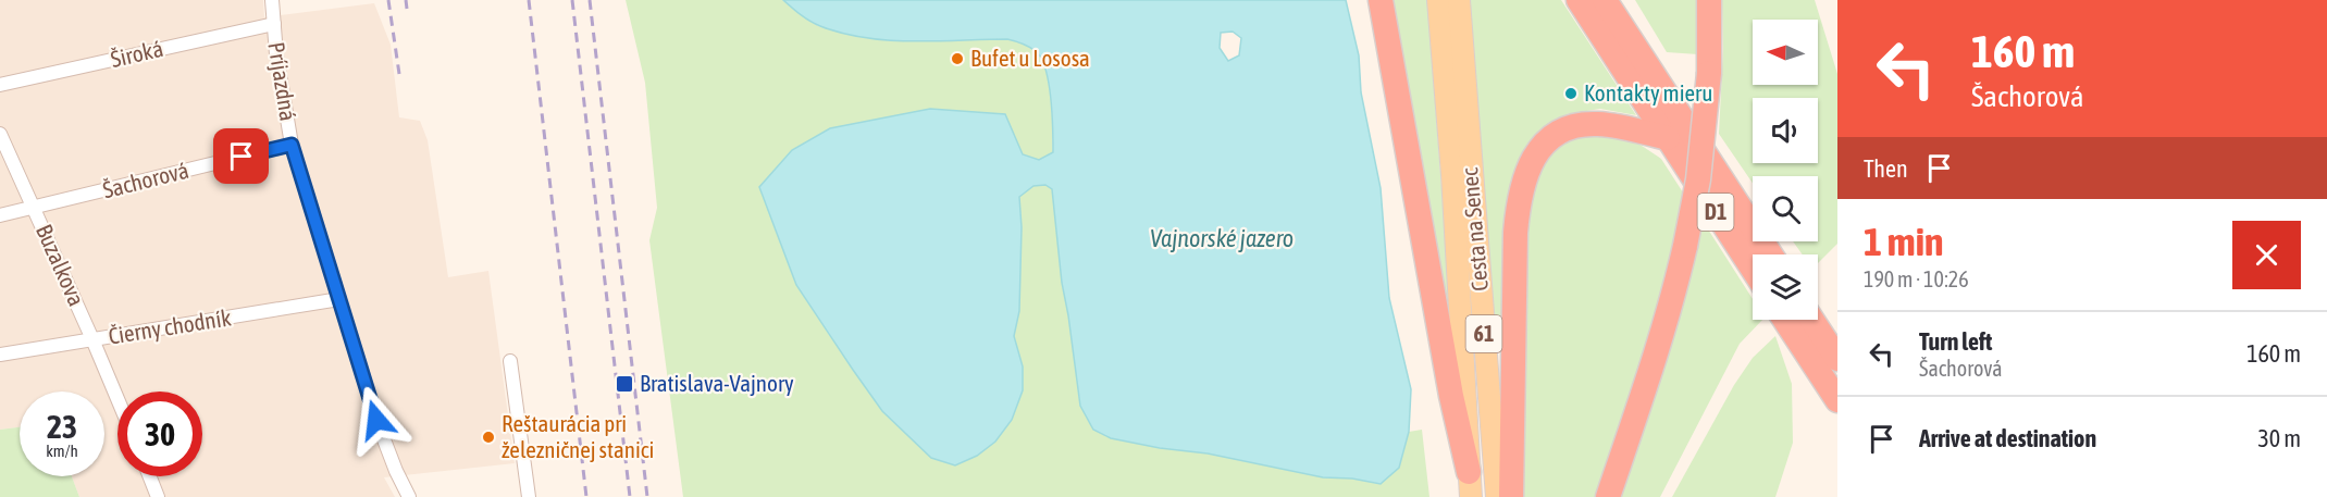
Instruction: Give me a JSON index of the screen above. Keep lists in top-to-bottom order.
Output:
{
  "streets": {
    "highway": ["D1"],
    "main road": ["Cesta na Senec", "61"],
    "street": [
      "Široká",
      "Príjazdná",
      "Šachorová",
      "Buzalkova",
      "Čierny chodník"
    ]
  },
  "crossings": [
    ["Široká", "Príjazdná"],
    ["Príjazdná", "Šachorová"],
    ["Príjazdná", "Čierny chodník"],
    ["Šachorová", "Buzalkova"],
    ["Buzalkova", "Čierny chodník"]
  ],
  "water": ["Vajnorské jazero"],
  "places": {
    "other": ["Bufet u Lososa", "Kontakty mieru", "Reštaurácia pri železničnej stanici"],
    "transit": ["Bratislava-Vajnory"]
  },
  "north": "left",
  "page": {
    "turn": ["160 m", "Šachorová"],
    "then": "Then",
    "heading": ["1 min", "190 m · 10:26"],
    "list": [
      {
        "name": "Turn left",
        "note": "Šachorová",
        "value": "160 m"
      },
      {
        "name": "Arrive at destination",
        "value": "30 m"
      }
    ],
    "speed": "23 km/h",
    "limit": "30"
  }
}
